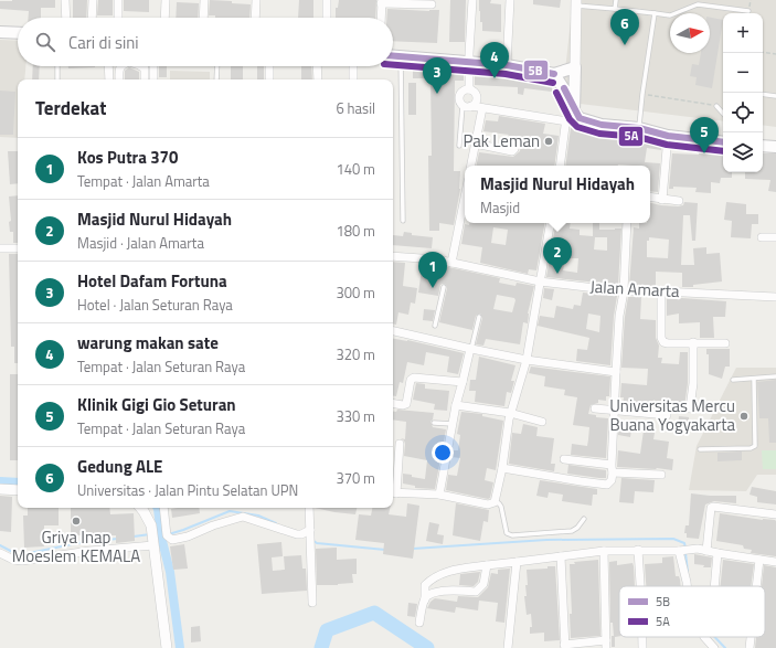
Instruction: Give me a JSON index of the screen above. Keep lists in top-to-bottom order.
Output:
{
  "streets": {
    "street": ["Jalan Amarta"]
  },
  "places": ["Pak Leman", "Universitas Mercu Buana Yogyakarta", "Griya Inap Moeslem KEMALA"],
  "lines": ["transit line 5B", "transit line 5A"],
  "legend": ["5B", "5A"],
  "north": "right",
  "page": {
    "pins": [
      "6",
      "4",
      "3",
      "5",
      "2",
      "1"
    ],
    "map_buttons": ["+", "−"],
    "search": "Cari di sini",
    "heading": ["Terdekat", "6 hasil"],
    "list": [
      {
        "mark": "1",
        "name": "Kos Putra 370",
        "note": "Tempat · Jalan Amarta",
        "value": "140 m"
      },
      {
        "mark": "2",
        "name": "Masjid Nurul Hidayah",
        "note": "Masjid · Jalan Amarta",
        "value": "180 m"
      },
      {
        "mark": "3",
        "name": "Hotel Dafam Fortuna",
        "note": "Hotel · Jalan Seturan Raya",
        "value": "300 m"
      },
      {
        "mark": "4",
        "name": "warung makan sate",
        "note": "Tempat · Jalan Seturan Raya",
        "value": "320 m"
      },
      {
        "mark": "5",
        "name": "Klinik Gigi Gio Seturan",
        "note": "Tempat · Jalan Seturan Raya",
        "value": "330 m"
      },
      {
        "mark": "6",
        "name": "Gedung ALE",
        "note": "Universitas · Jalan Pintu Selatan UPN",
        "value": "370 m"
      }
    ],
    "popup": ["Masjid Nurul Hidayah", "Masjid"]
  }
}
